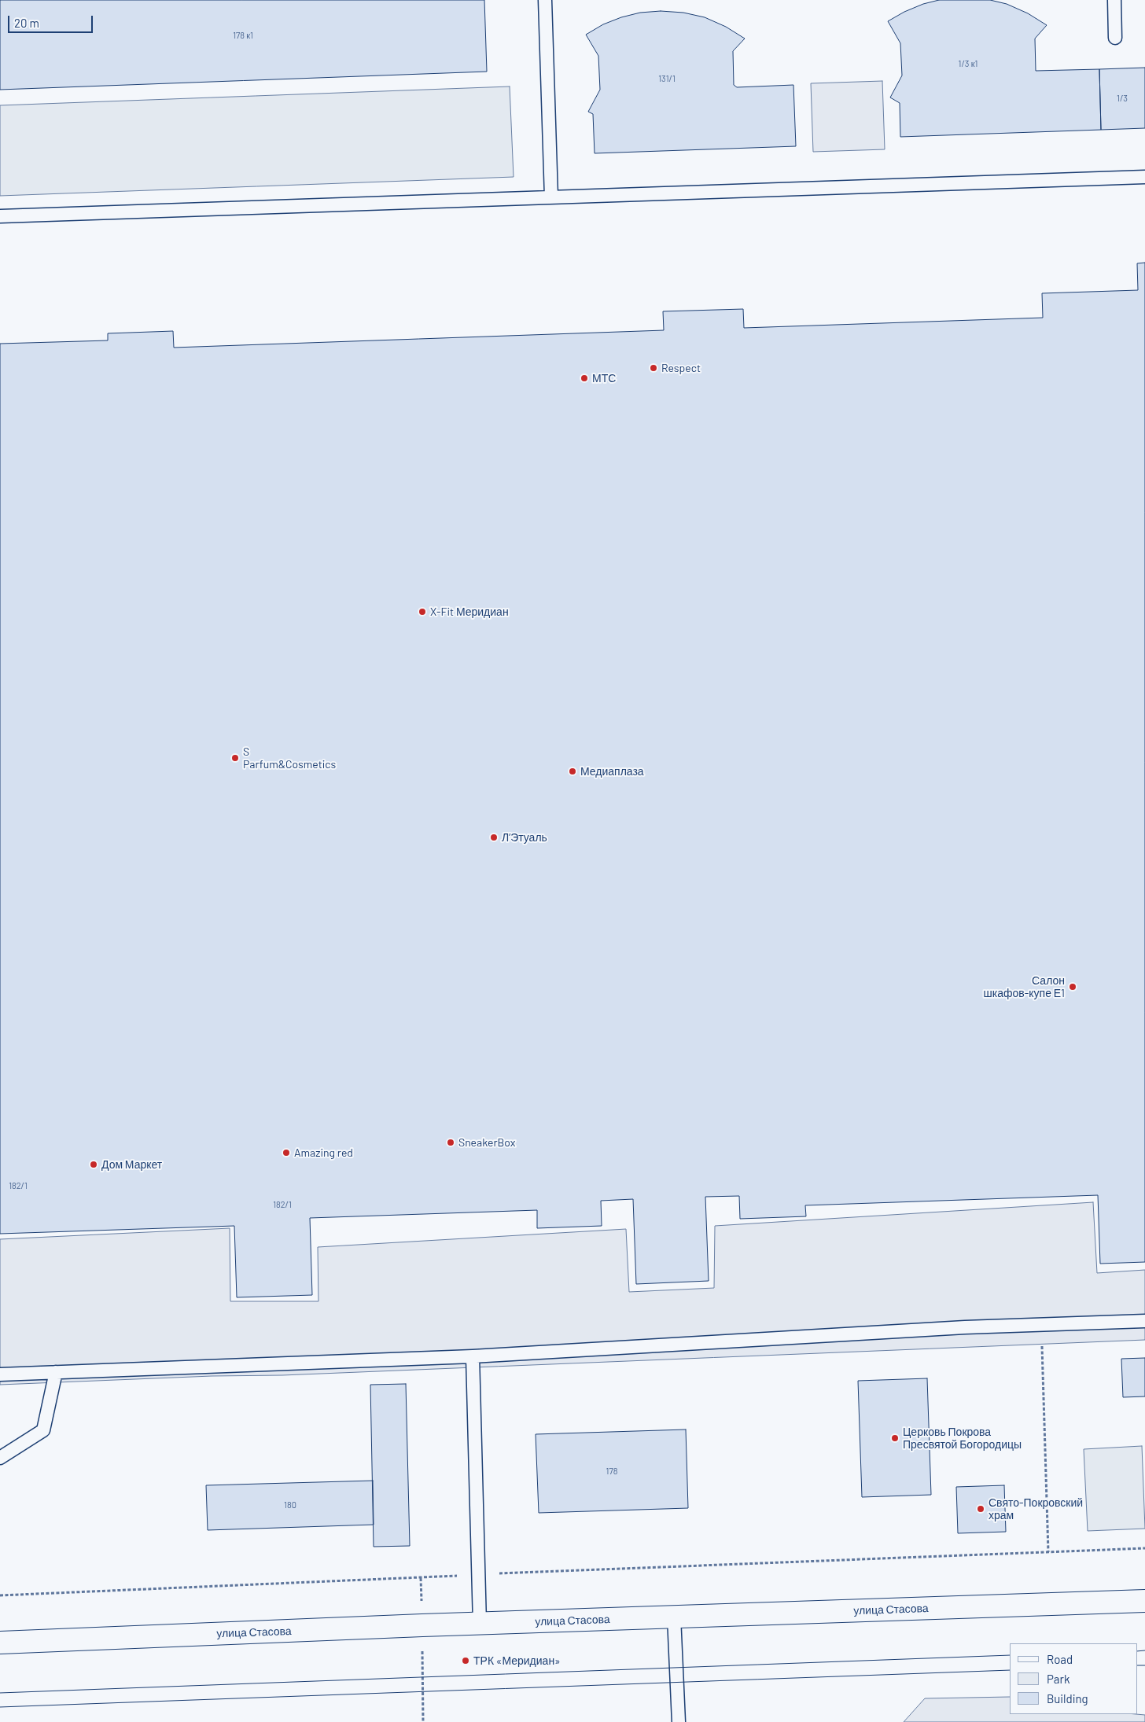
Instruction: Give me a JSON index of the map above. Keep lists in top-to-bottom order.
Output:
{
  "streets": {
    "street": ["улица Стасова"]
  },
  "places": [
    "Respect",
    "МТС",
    "X-Fit Меридиан",
    "S Parfum&Cosmetics",
    "Медиаплаза",
    "Л’Этуаль",
    "Салон шкафов-купе Е1",
    "SneakerBox",
    "Amazing red",
    "Дом Маркет",
    "Церковь Покрова Пресвятой Богородицы",
    "Свято-Покровский храм",
    "ТРК «Меридиан»"
  ],
  "house_numbers": [
    "178 к1",
    "1/3 к1",
    "131/1",
    "1/3",
    "182/1",
    "182/1",
    "178",
    "180"
  ],
  "legend": ["Road", "Park", "Building"],
  "scale_bar": "20 m"
}
